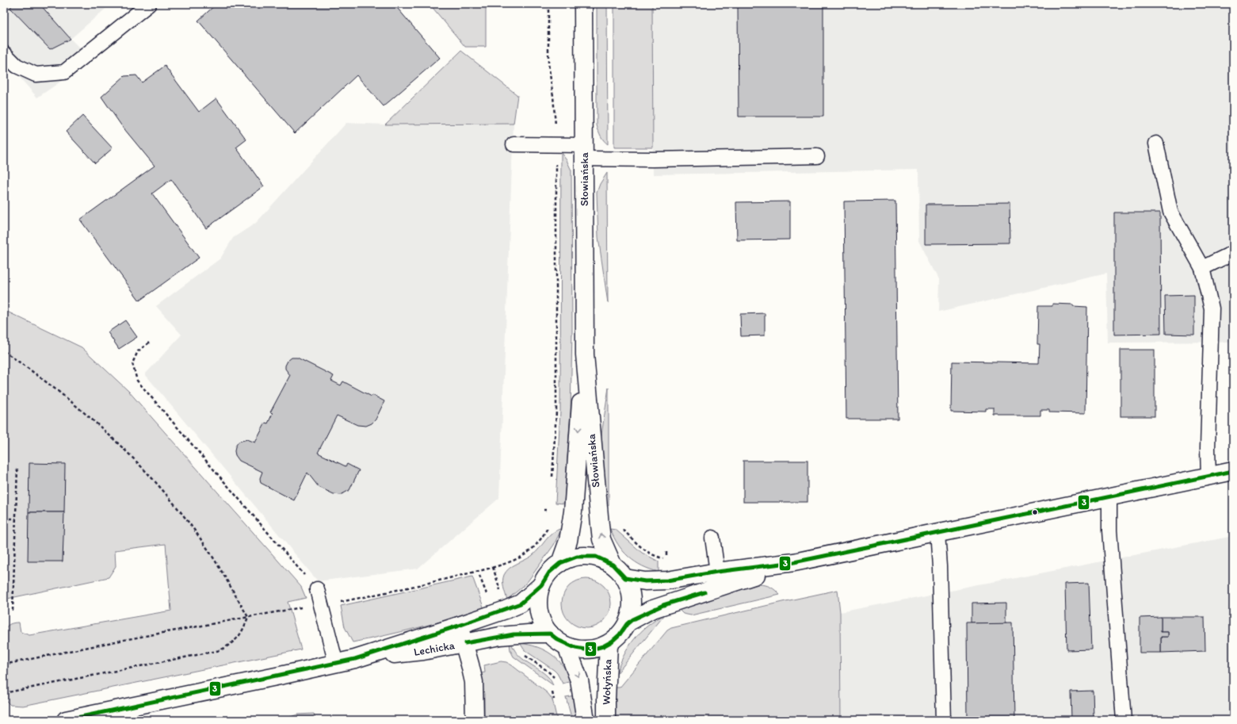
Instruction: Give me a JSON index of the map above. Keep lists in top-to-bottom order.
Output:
{
  "streets": {
    "street": ["Słowiańska", "Lechicka", "Wołyńska"]
  },
  "crossings": [
    ["Słowiańska", "Lechicka"],
    ["Słowiańska", "Wołyńska"],
    ["Lechicka", "Wołyńska"]
  ],
  "lines": ["transit line 3"]
}
